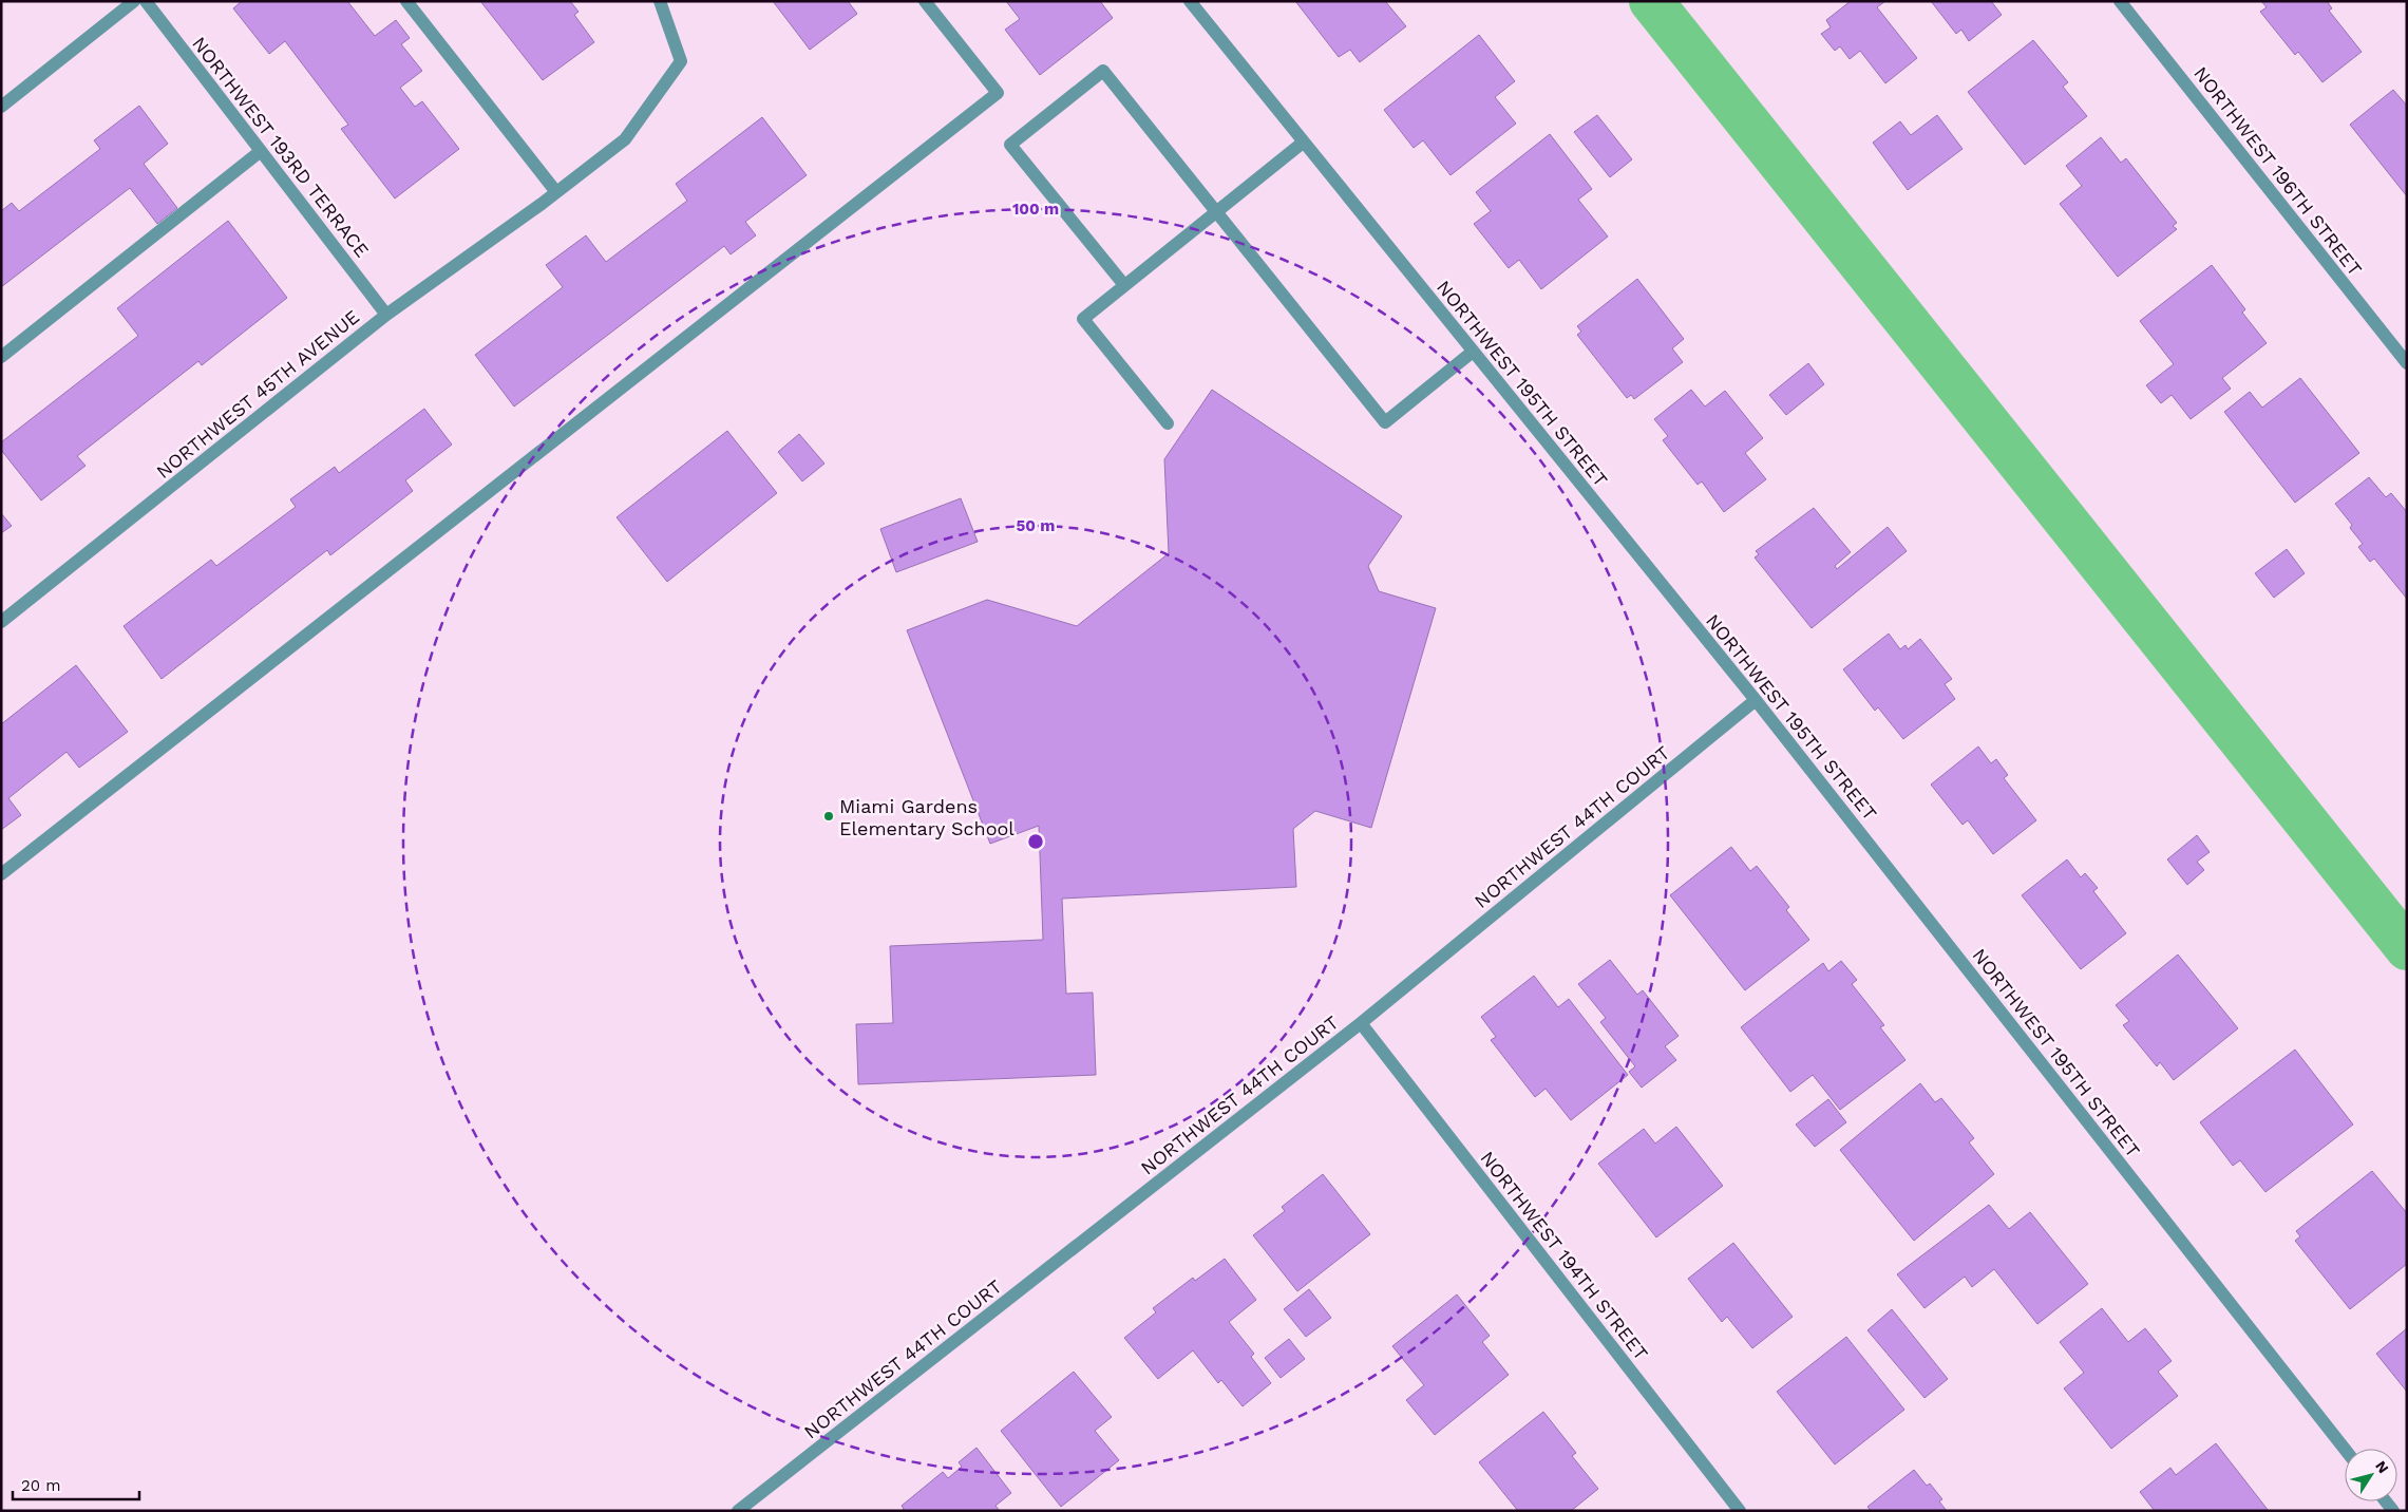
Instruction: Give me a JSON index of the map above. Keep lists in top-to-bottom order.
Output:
{
  "streets": {
    "street": [
      "NORTHWEST 193RD TERRACE",
      "NORTHWEST 196TH STREET",
      "NORTHWEST 195TH STREET",
      "NORTHWEST 45TH AVENUE",
      "NORTHWEST 44TH COURT",
      "NORTHWEST 194TH STREET"
    ]
  },
  "crossings": [
    ["NORTHWEST 193RD TERRACE", "NORTHWEST 45TH AVENUE"],
    ["NORTHWEST 195TH STREET", "NORTHWEST 44TH COURT"],
    ["NORTHWEST 44TH COURT", "NORTHWEST 194TH STREET"]
  ],
  "places": ["Miami Gardens Elementary School"],
  "scale_bar": "20 m",
  "north": "top right",
  "rings": ["100 m", "50 m"]
}
